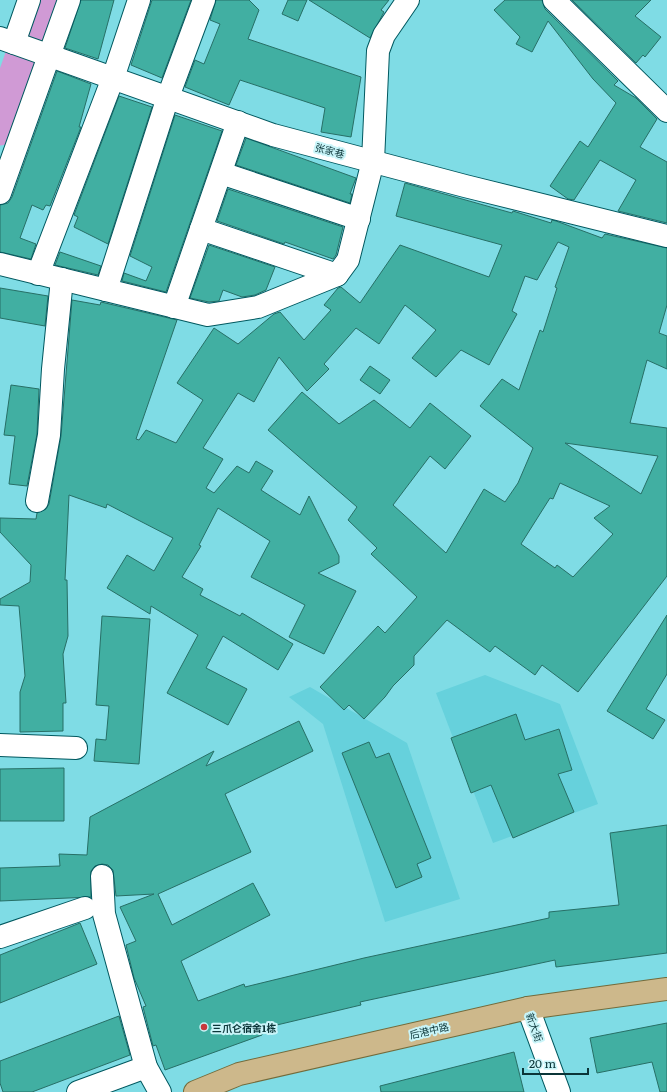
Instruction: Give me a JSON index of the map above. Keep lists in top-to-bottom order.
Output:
{
  "streets": {
    "main road": ["后港中路"],
    "street": ["张家巷", "新大街"]
  },
  "crossings": [
    ["新大街", "后港中路"]
  ],
  "places": ["三爪仑宿舍1栋"],
  "scale_bar": "20 m"
}
